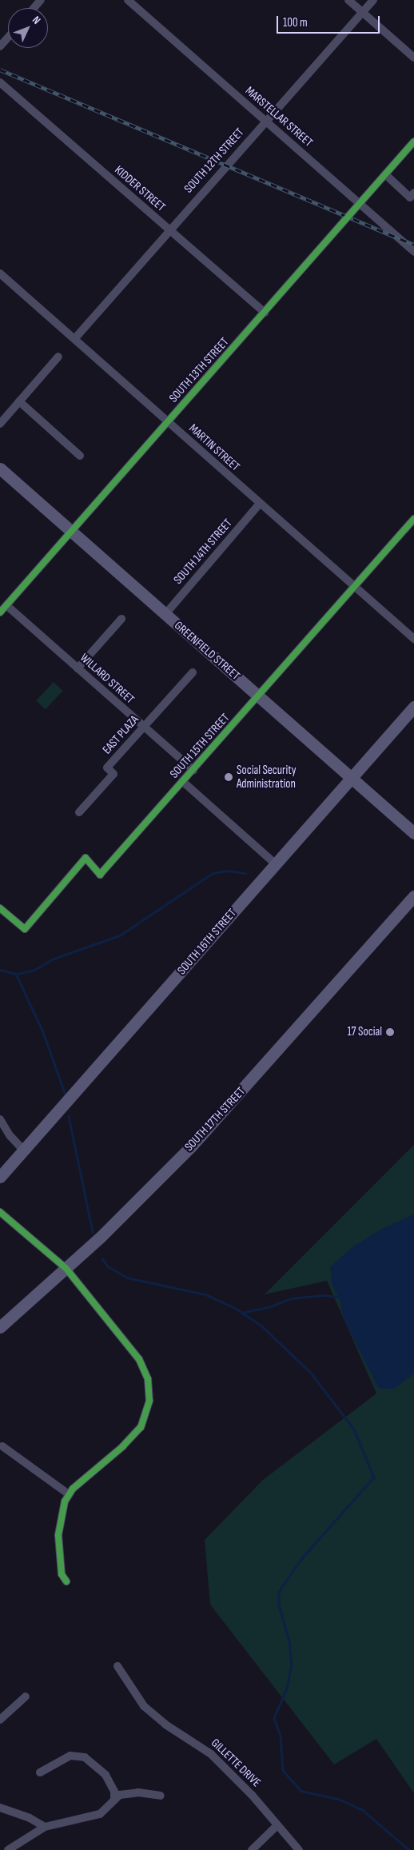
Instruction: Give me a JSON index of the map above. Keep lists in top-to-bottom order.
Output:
{
  "streets": {
    "main road": ["GREENFIELD STREET", "SOUTH 16TH STREET", "SOUTH 17TH STREET"],
    "street": [
      "MARSTELLAR STREET",
      "SOUTH 12TH STREET",
      "KIDDER STREET",
      "SOUTH 13TH STREET",
      "MARTIN STREET",
      "SOUTH 14TH STREET",
      "WILLARD STREET",
      "EAST PLAZA",
      "SOUTH 15TH STREET",
      "GILLETTE DRIVE"
    ]
  },
  "crossings": [
    ["MARSTELLAR STREET", "SOUTH 12TH STREET"],
    ["MARSTELLAR STREET", "SOUTH 13TH STREET"],
    ["SOUTH 12TH STREET", "KIDDER STREET"],
    ["SOUTH 12TH STREET", "MARTIN STREET"],
    ["KIDDER STREET", "SOUTH 13TH STREET"],
    ["SOUTH 13TH STREET", "MARTIN STREET"],
    ["SOUTH 13TH STREET", "GREENFIELD STREET"],
    ["SOUTH 13TH STREET", "WILLARD STREET"],
    ["MARTIN STREET", "SOUTH 14TH STREET"],
    ["MARTIN STREET", "SOUTH 15TH STREET"],
    ["SOUTH 14TH STREET", "GREENFIELD STREET"],
    ["GREENFIELD STREET", "SOUTH 15TH STREET"],
    ["GREENFIELD STREET", "SOUTH 16TH STREET"],
    ["WILLARD STREET", "EAST PLAZA"],
    ["WILLARD STREET", "SOUTH 15TH STREET"]
  ],
  "places": ["Social Security Administration", "17 Social"],
  "scale_bar": "100 m",
  "north": "top right"
}
